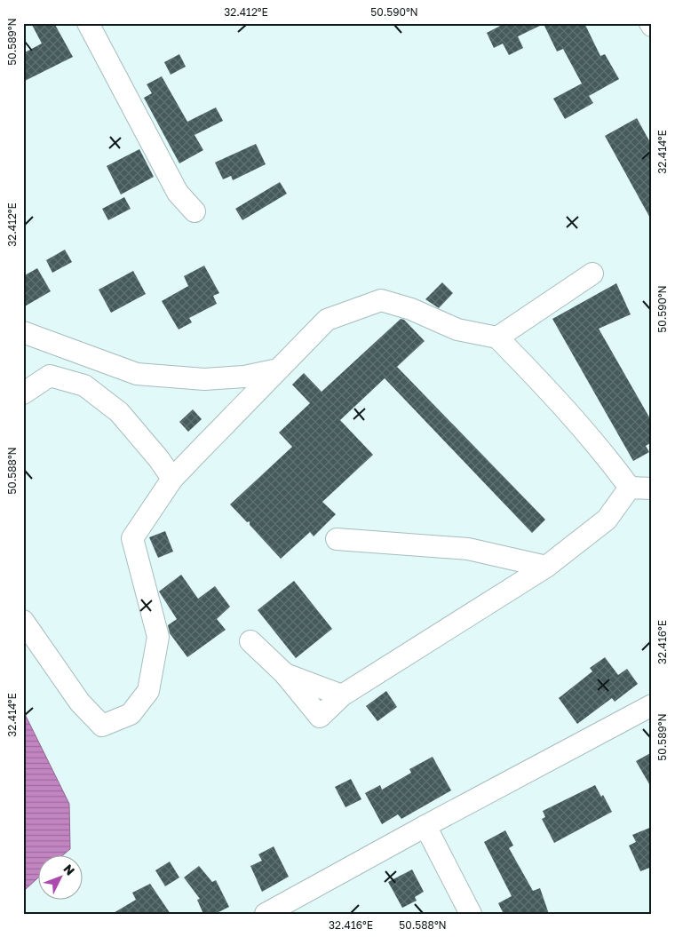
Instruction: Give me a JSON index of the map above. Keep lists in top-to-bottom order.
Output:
{
  "north": "top right",
  "coordinates": [
    "32.412°E",
    "50.590°N",
    "50.589°N",
    "32.414°E",
    "50.588°N",
    "32.416°E"
  ]
}
